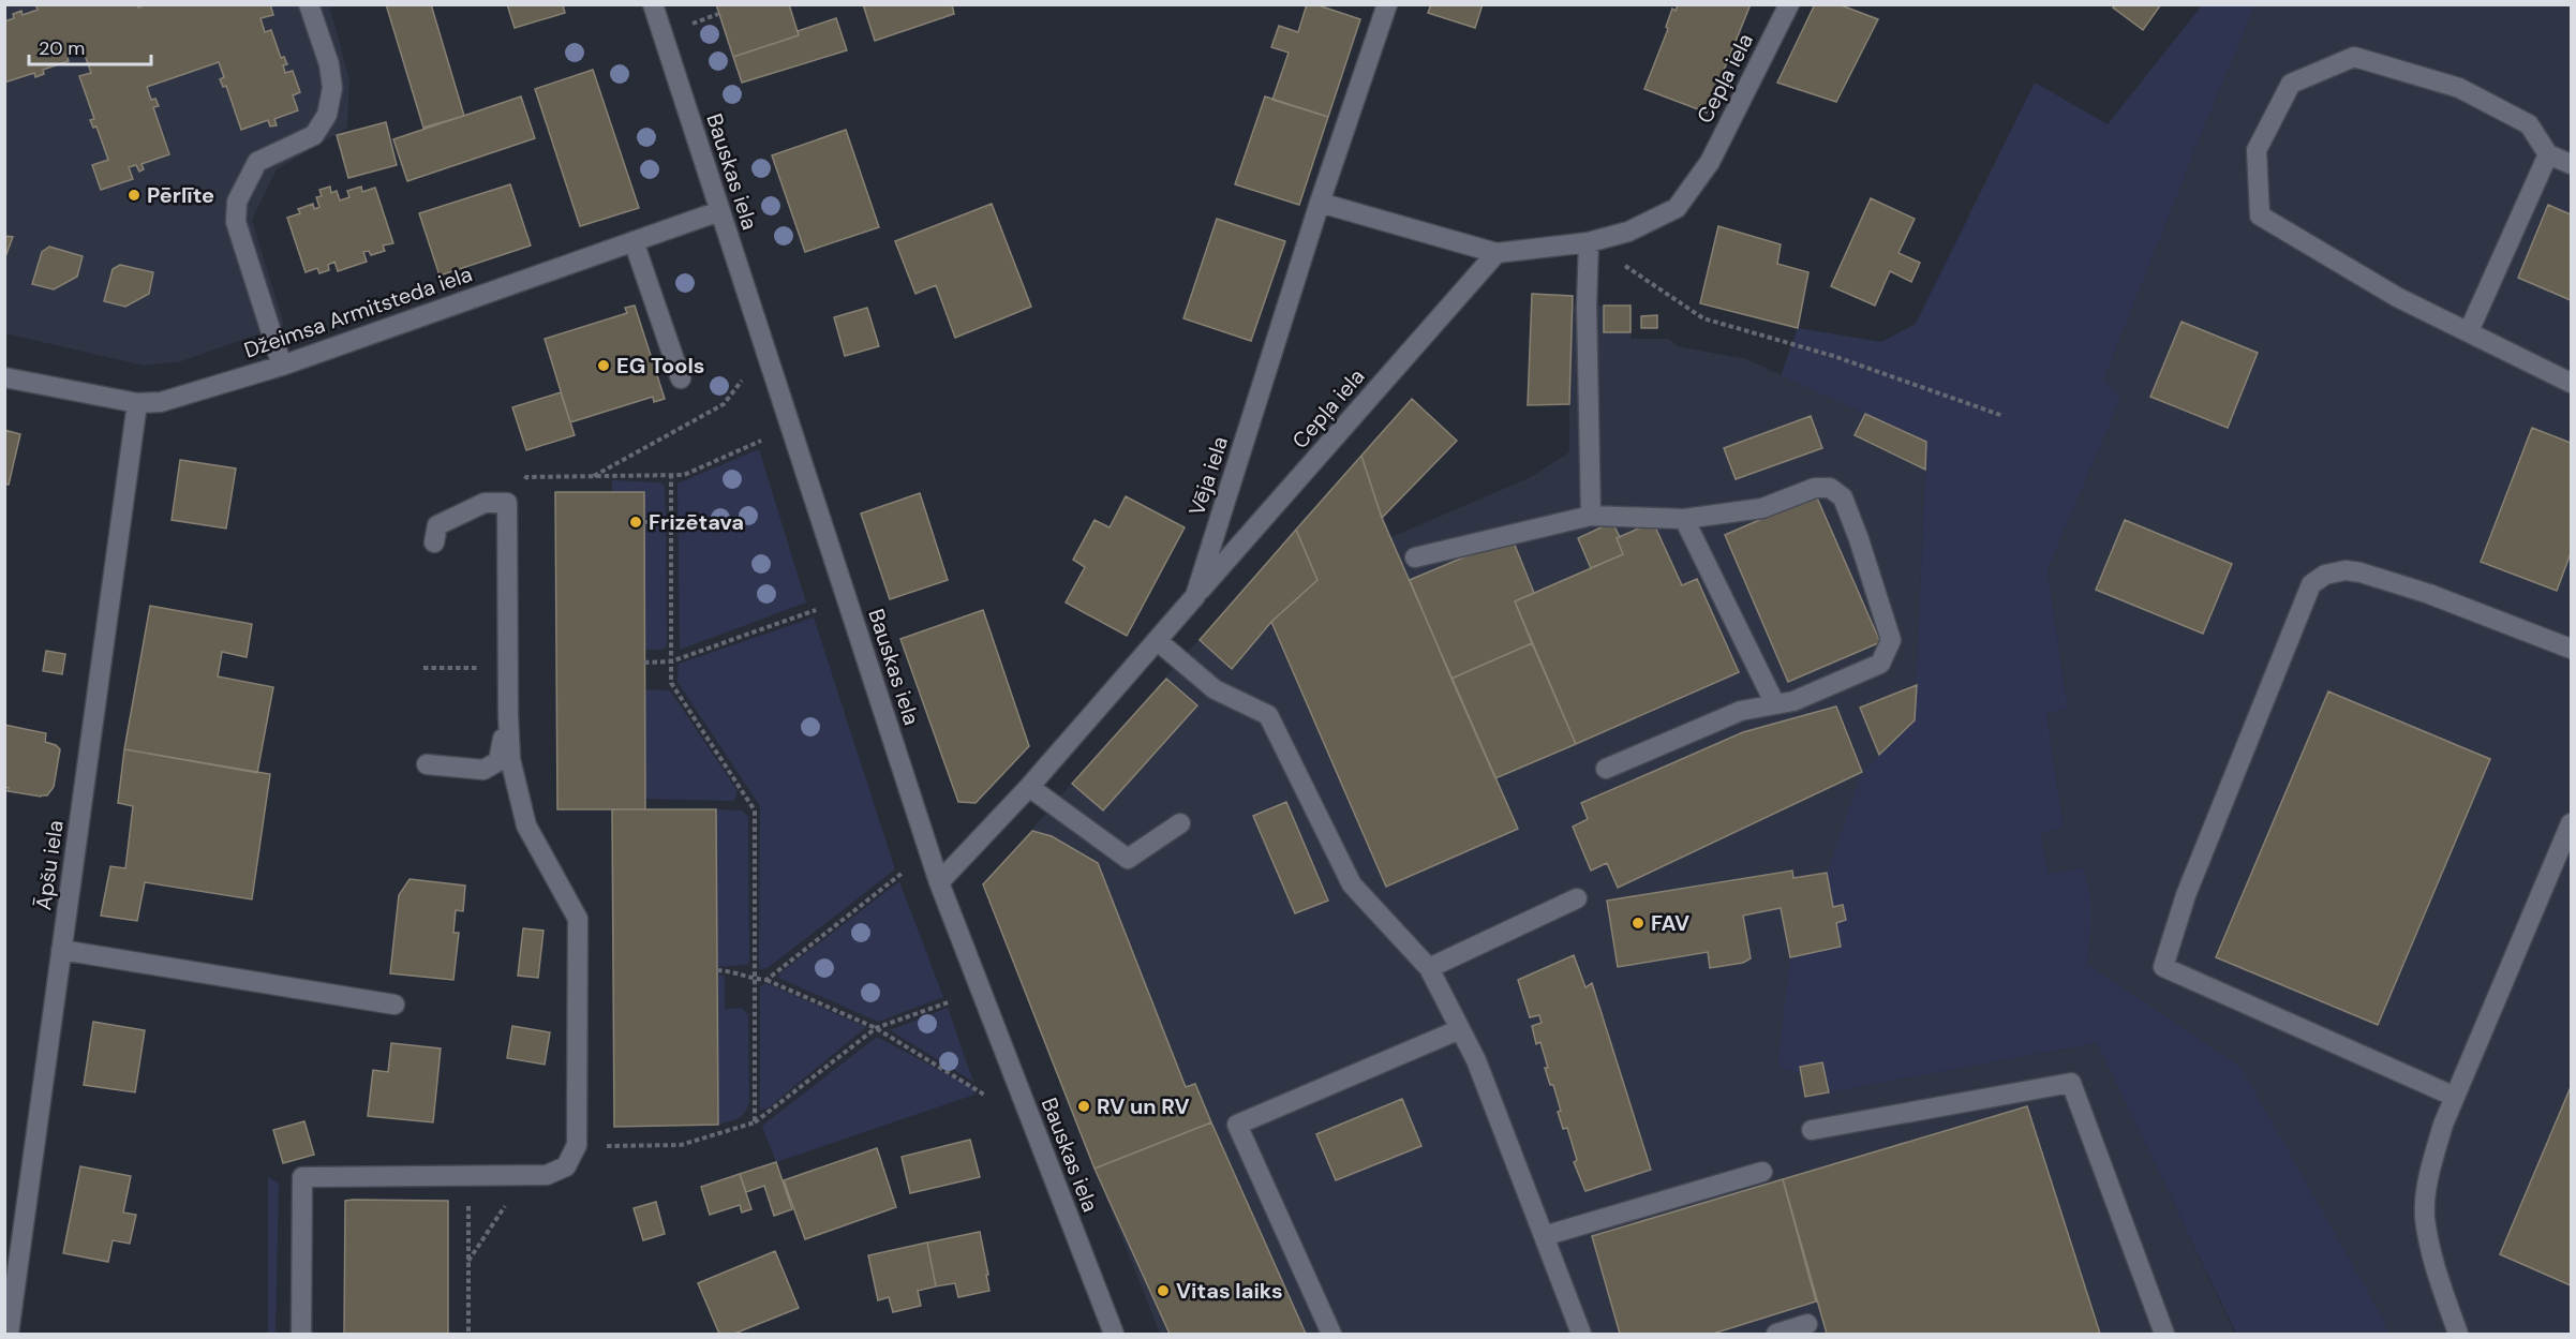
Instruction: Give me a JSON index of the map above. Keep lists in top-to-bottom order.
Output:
{
  "streets": {
    "street": [
      "Cepļa iela",
      "Bauskas iela",
      "Džeimsa Armitsteda iela",
      "Vēja iela",
      "Āpšu iela"
    ]
  },
  "crossings": [
    ["Cepļa iela", "Vēja iela"],
    ["Bauskas iela", "Džeimsa Armitsteda iela"],
    ["Bauskas iela", "Vēja iela"],
    ["Džeimsa Armitsteda iela", "Āpšu iela"]
  ],
  "places": [
    "Pērlīte",
    "EG Tools",
    "Frizētava",
    "FAV",
    "RV un RV",
    "Vitas laiks"
  ],
  "scale_bar": "20 m"
}
